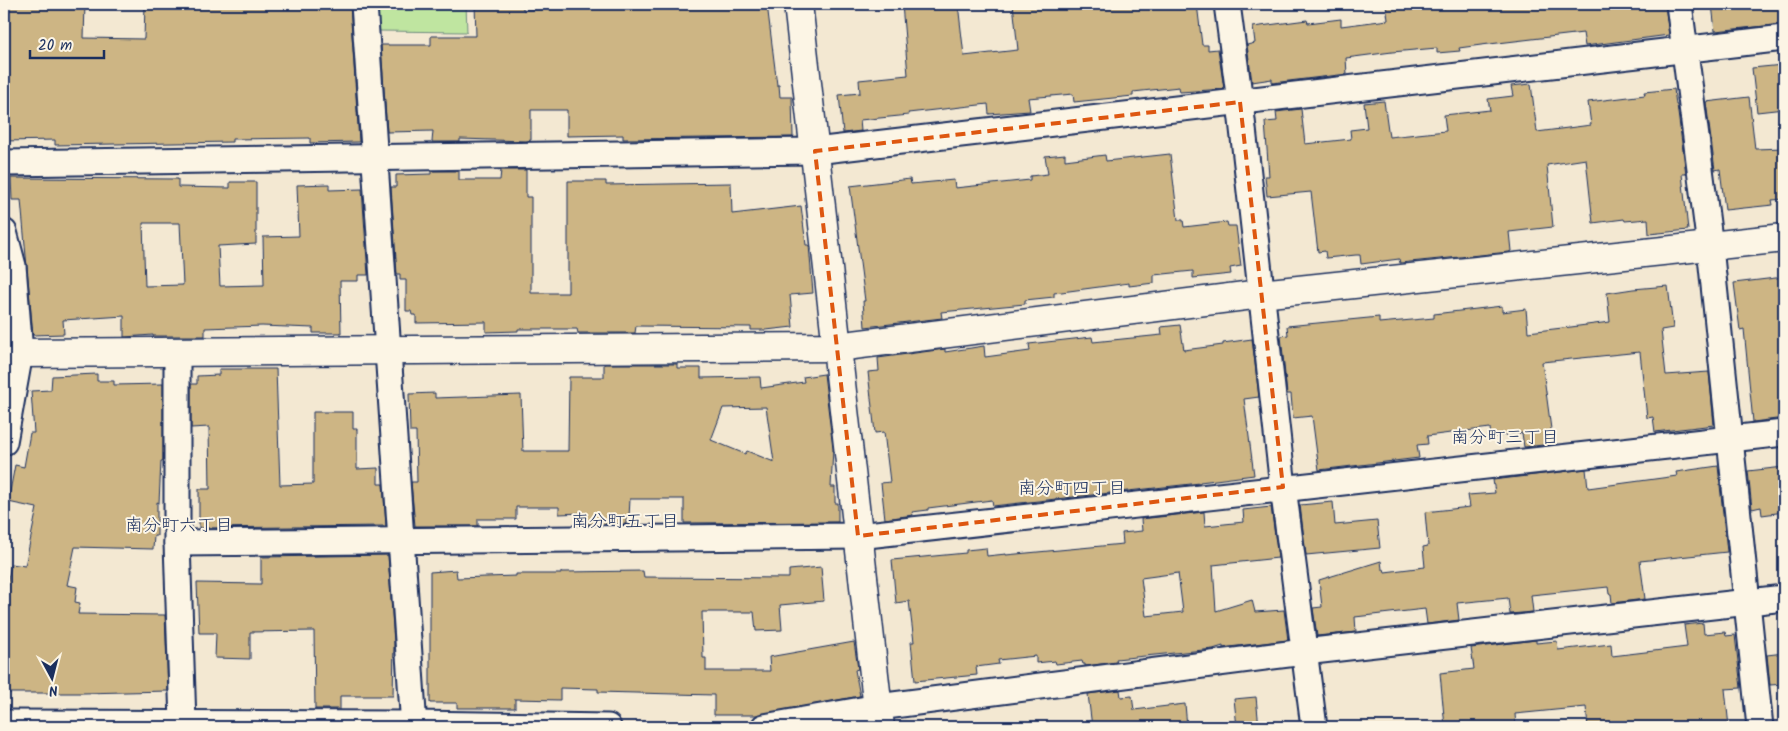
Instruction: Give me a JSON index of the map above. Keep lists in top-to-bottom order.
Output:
{
  "districts": [
    "南分町三丁目",
    "南分町四丁目",
    "南分町五丁目",
    "南分町六丁目"
  ],
  "scale_bar": "20 m",
  "north": "bottom"
}
